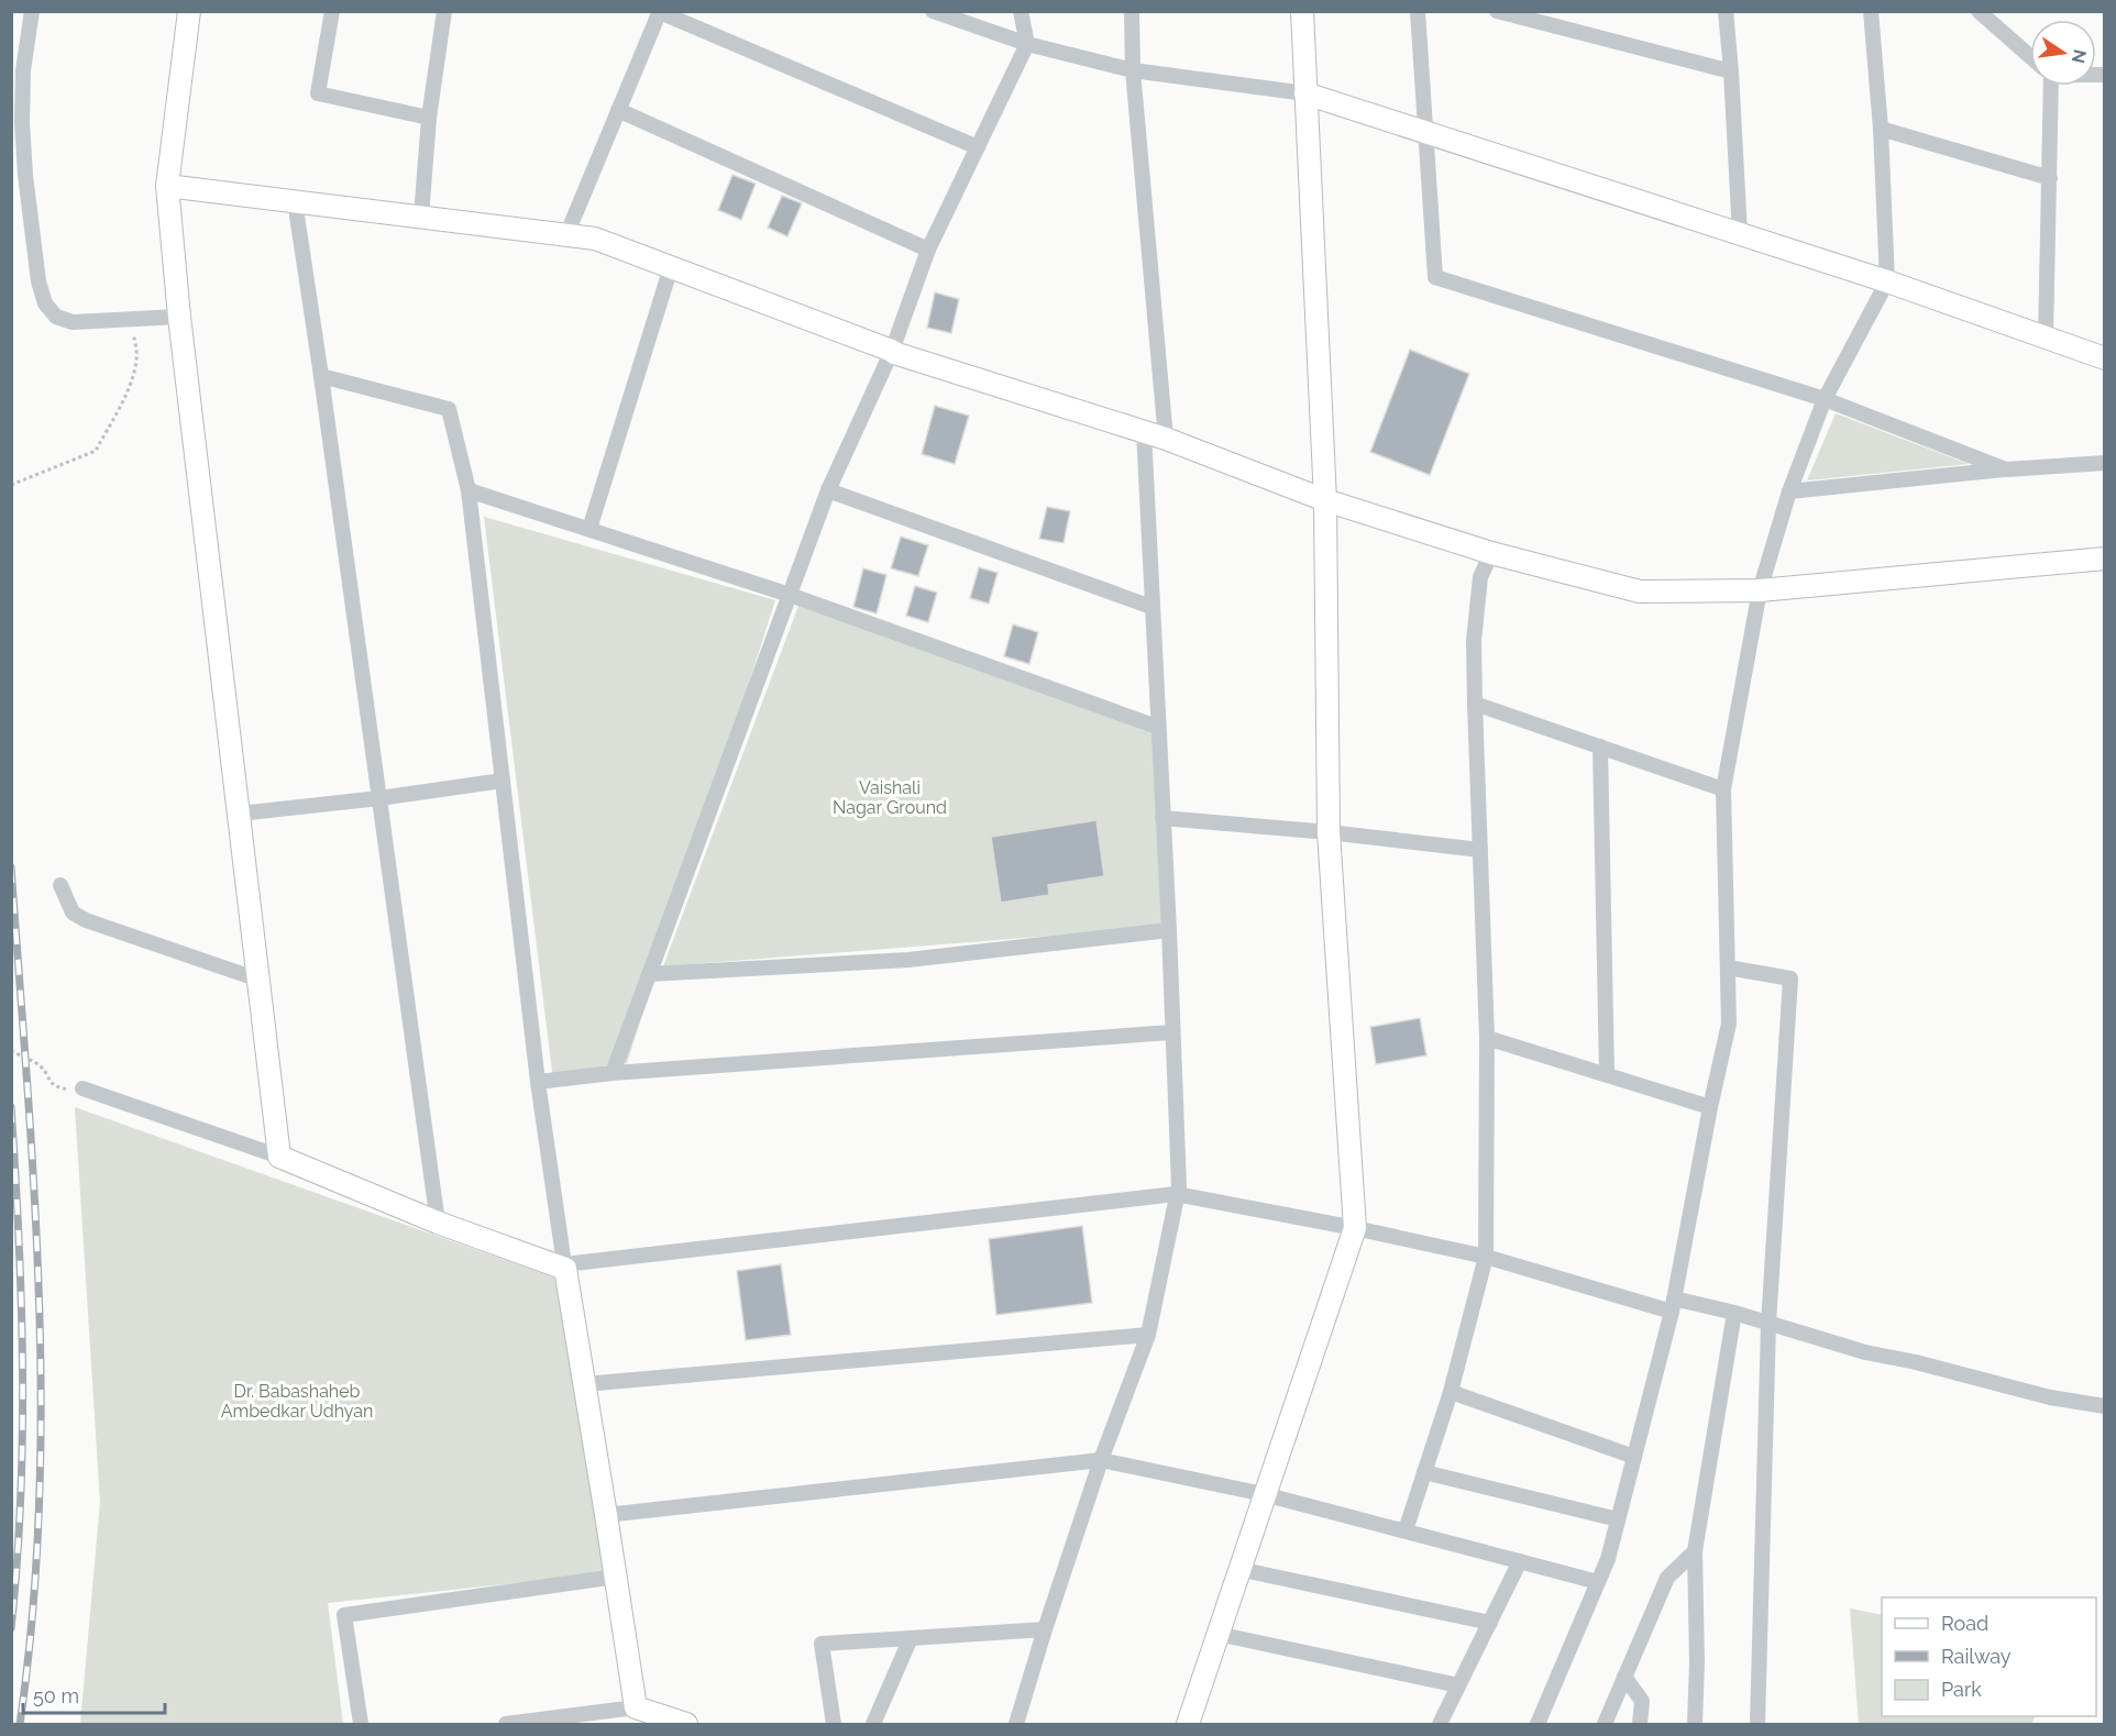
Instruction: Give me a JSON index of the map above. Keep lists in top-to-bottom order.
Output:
{
  "parks": ["Vaishali Nagar Ground", "Dr. Babashaheb Ambedkar Udhyan"],
  "legend": ["Road", "Railway", "Park"],
  "scale_bar": "50 m",
  "north": "right"
}
